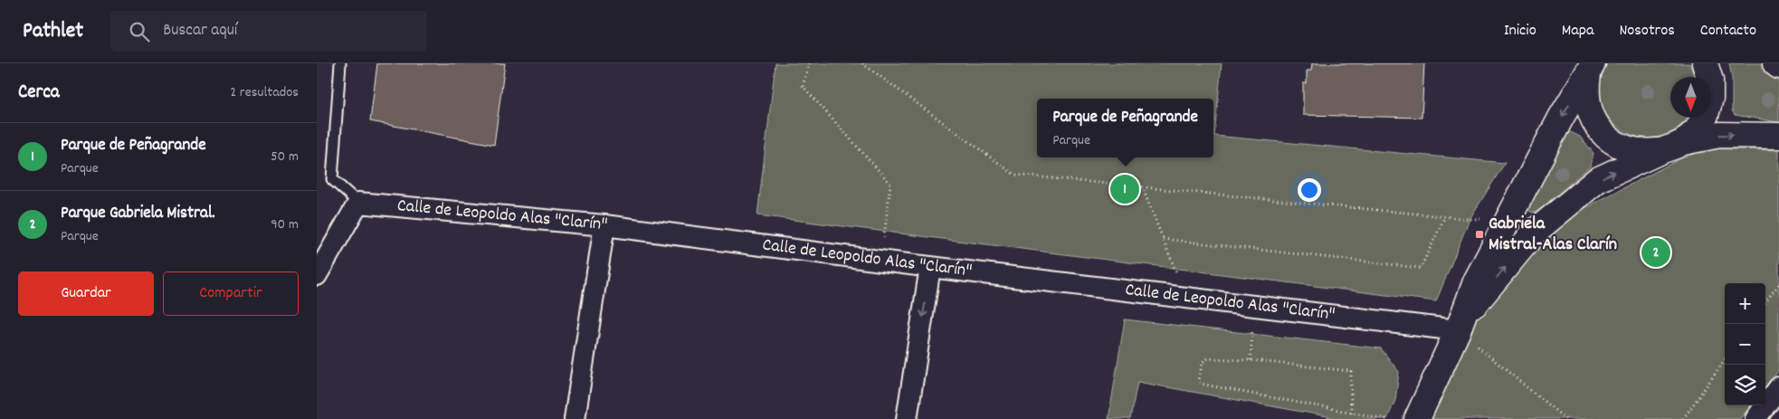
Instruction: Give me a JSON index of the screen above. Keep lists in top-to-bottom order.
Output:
{
  "streets": {
    "street": ["Calle de Leopoldo Alas \"Clarín\""]
  },
  "places": {
    "transit": ["Gabriela Mistral-Alas Clarín"]
  },
  "north": "bottom",
  "page": {
    "header": "Pathlet",
    "search": "Buscar aquí",
    "nav": [
      "Inicio",
      "Mapa",
      "Nosotros",
      "Contacto"
    ],
    "heading": ["Cerca", "2 resultados"],
    "popup": ["Parque de Peñagrande", "Parque"],
    "list": [
      {
        "mark": "1",
        "name": "Parque de Peñagrande",
        "note": "Parque",
        "value": "50 m"
      },
      {
        "mark": "2",
        "name": "Parque Gabriela Mistral.",
        "note": "Parque",
        "value": "90 m"
      }
    ],
    "pins": ["1", "2"],
    "buttons": ["Guardar", "Compartir"],
    "map_buttons": ["+", "−"]
  }
}
